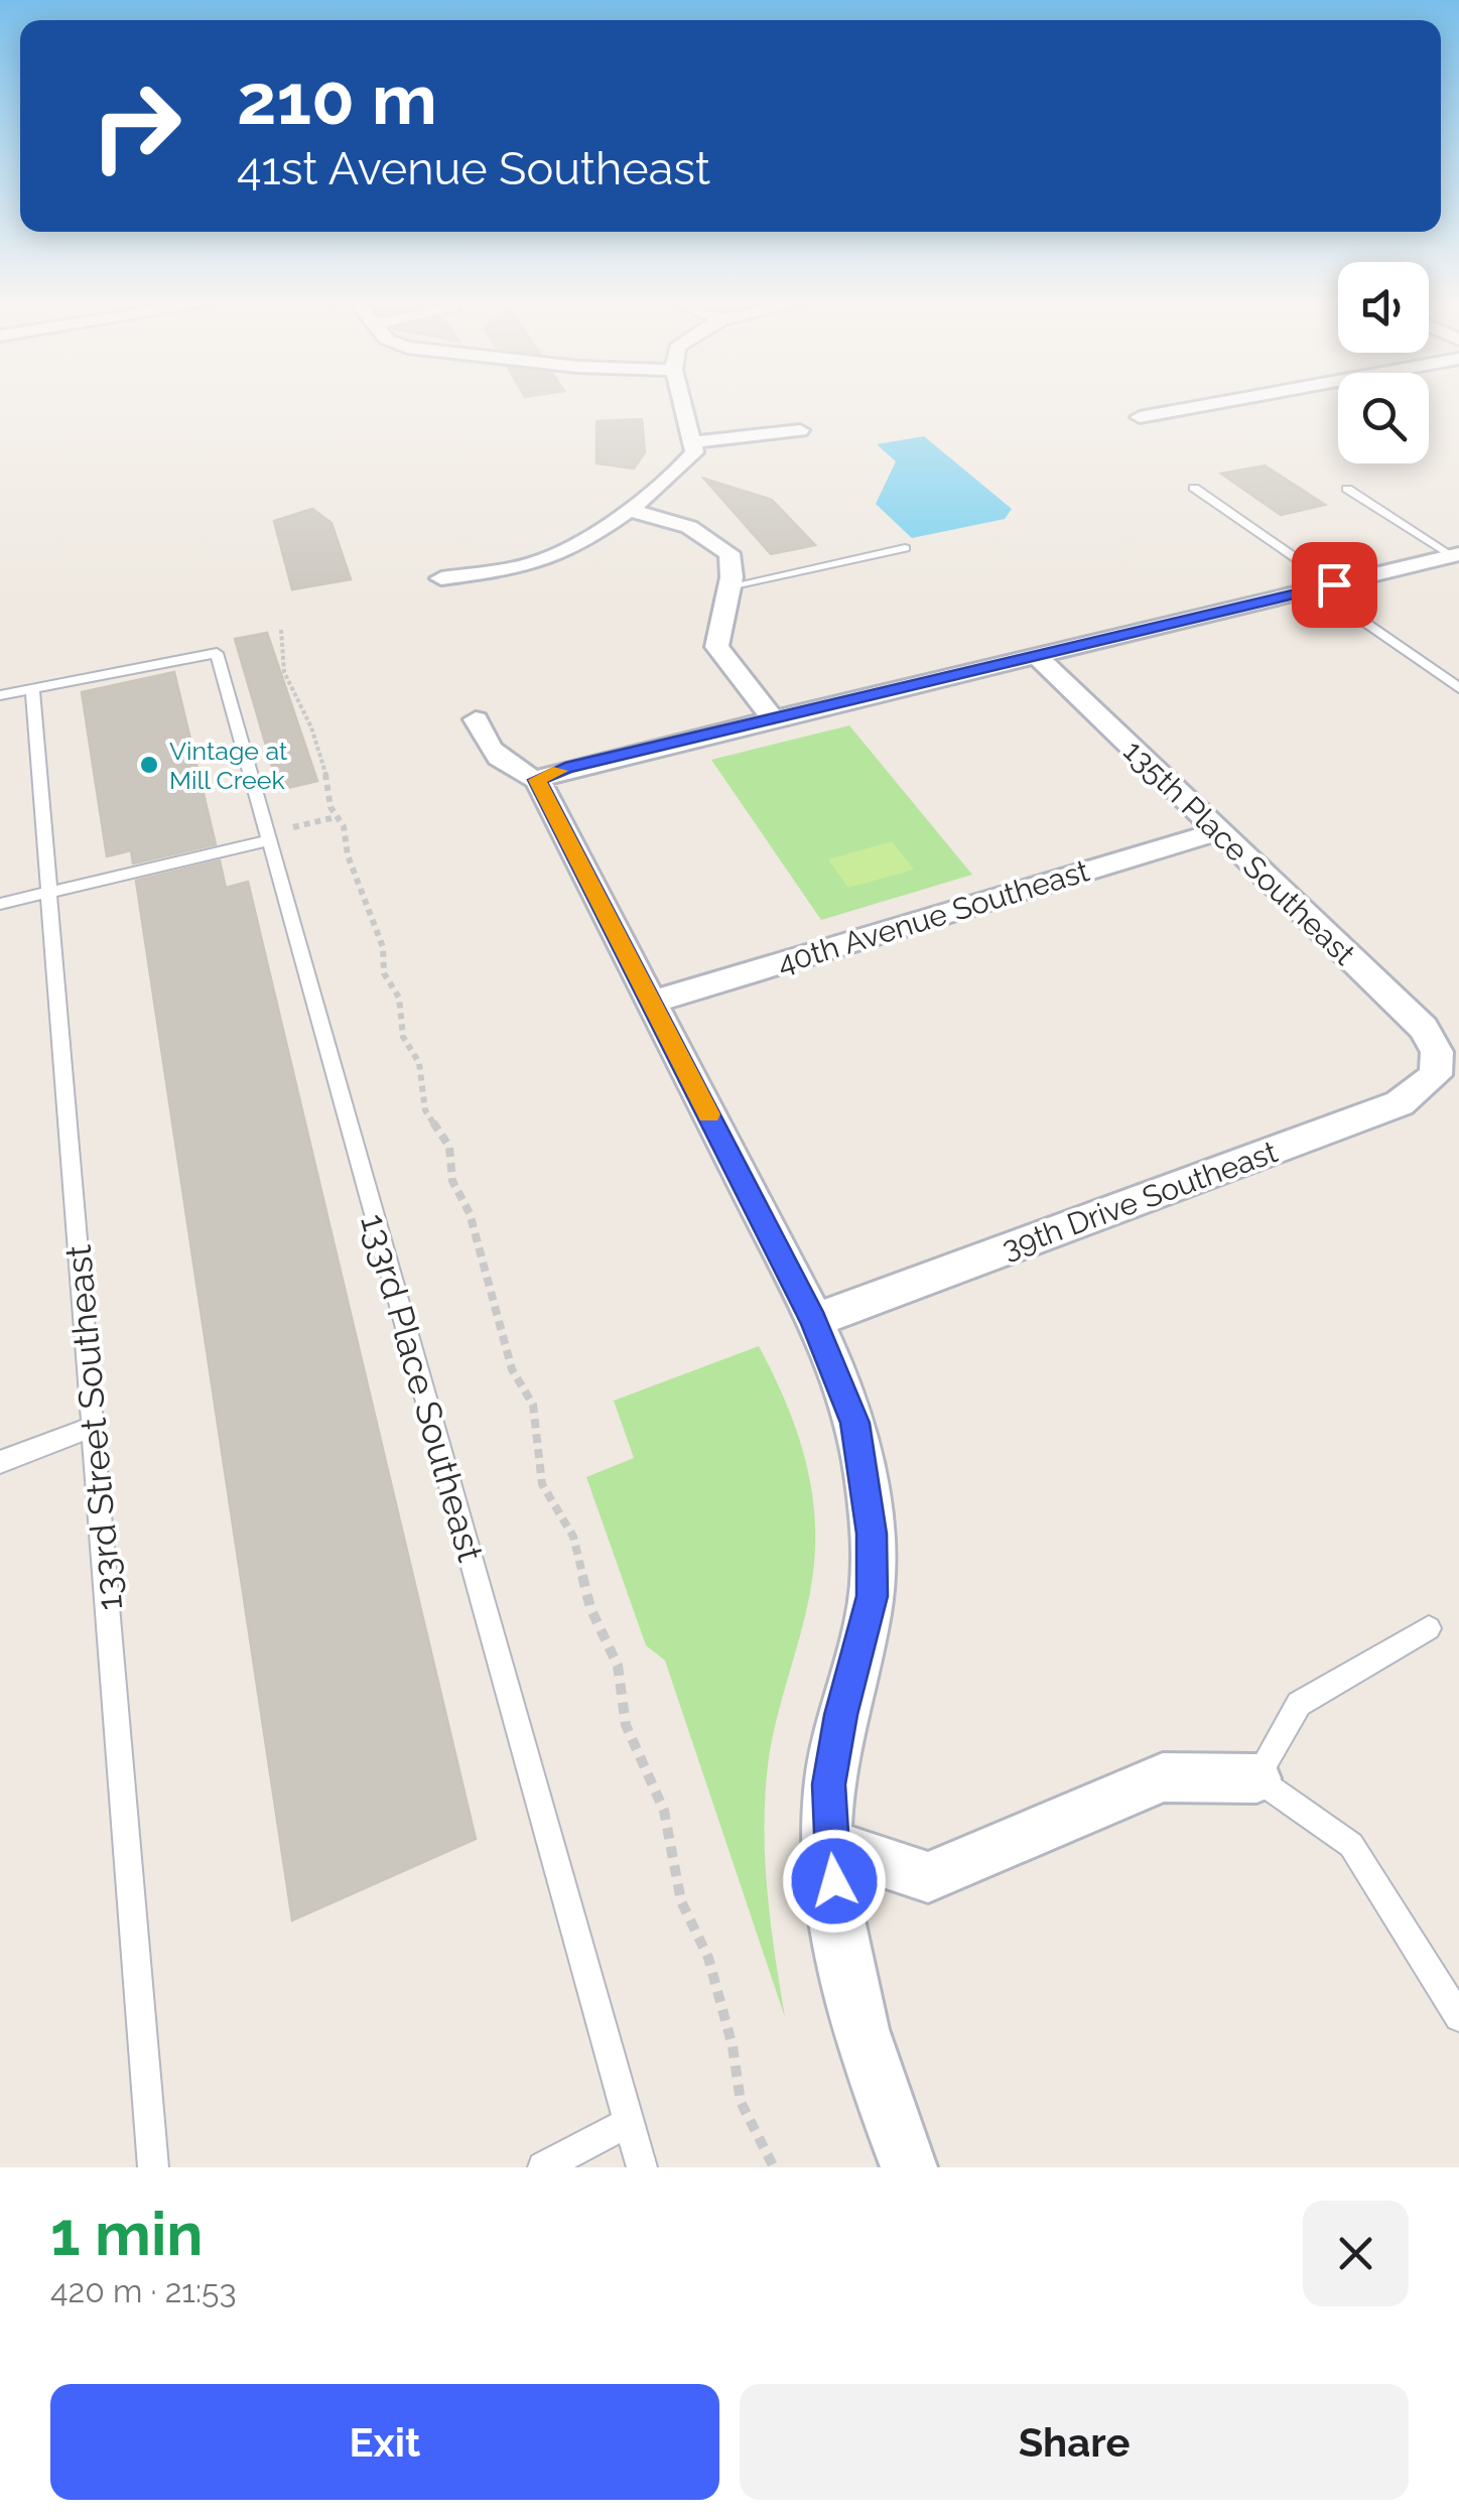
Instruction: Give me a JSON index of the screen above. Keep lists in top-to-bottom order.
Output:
{
  "streets": {
    "street": ["135th Place Southeast", "40th Avenue Southeast", "39th Drive Southeast"],
    "lane": ["133rd Place Southeast", "133rd Street Southeast"]
  },
  "crossings": [
    ["135th Place Southeast", "40th Avenue Southeast"],
    ["135th Place Southeast", "39th Drive Southeast"],
    ["133rd Place Southeast", "133rd Street Southeast"]
  ],
  "places": ["Vintage at Mill Creek"],
  "page": {
    "turn": ["210 m", "41st Avenue Southeast"],
    "heading": ["1 min", "420 m · 21:53"],
    "buttons": ["Exit", "Share"]
  }
}
